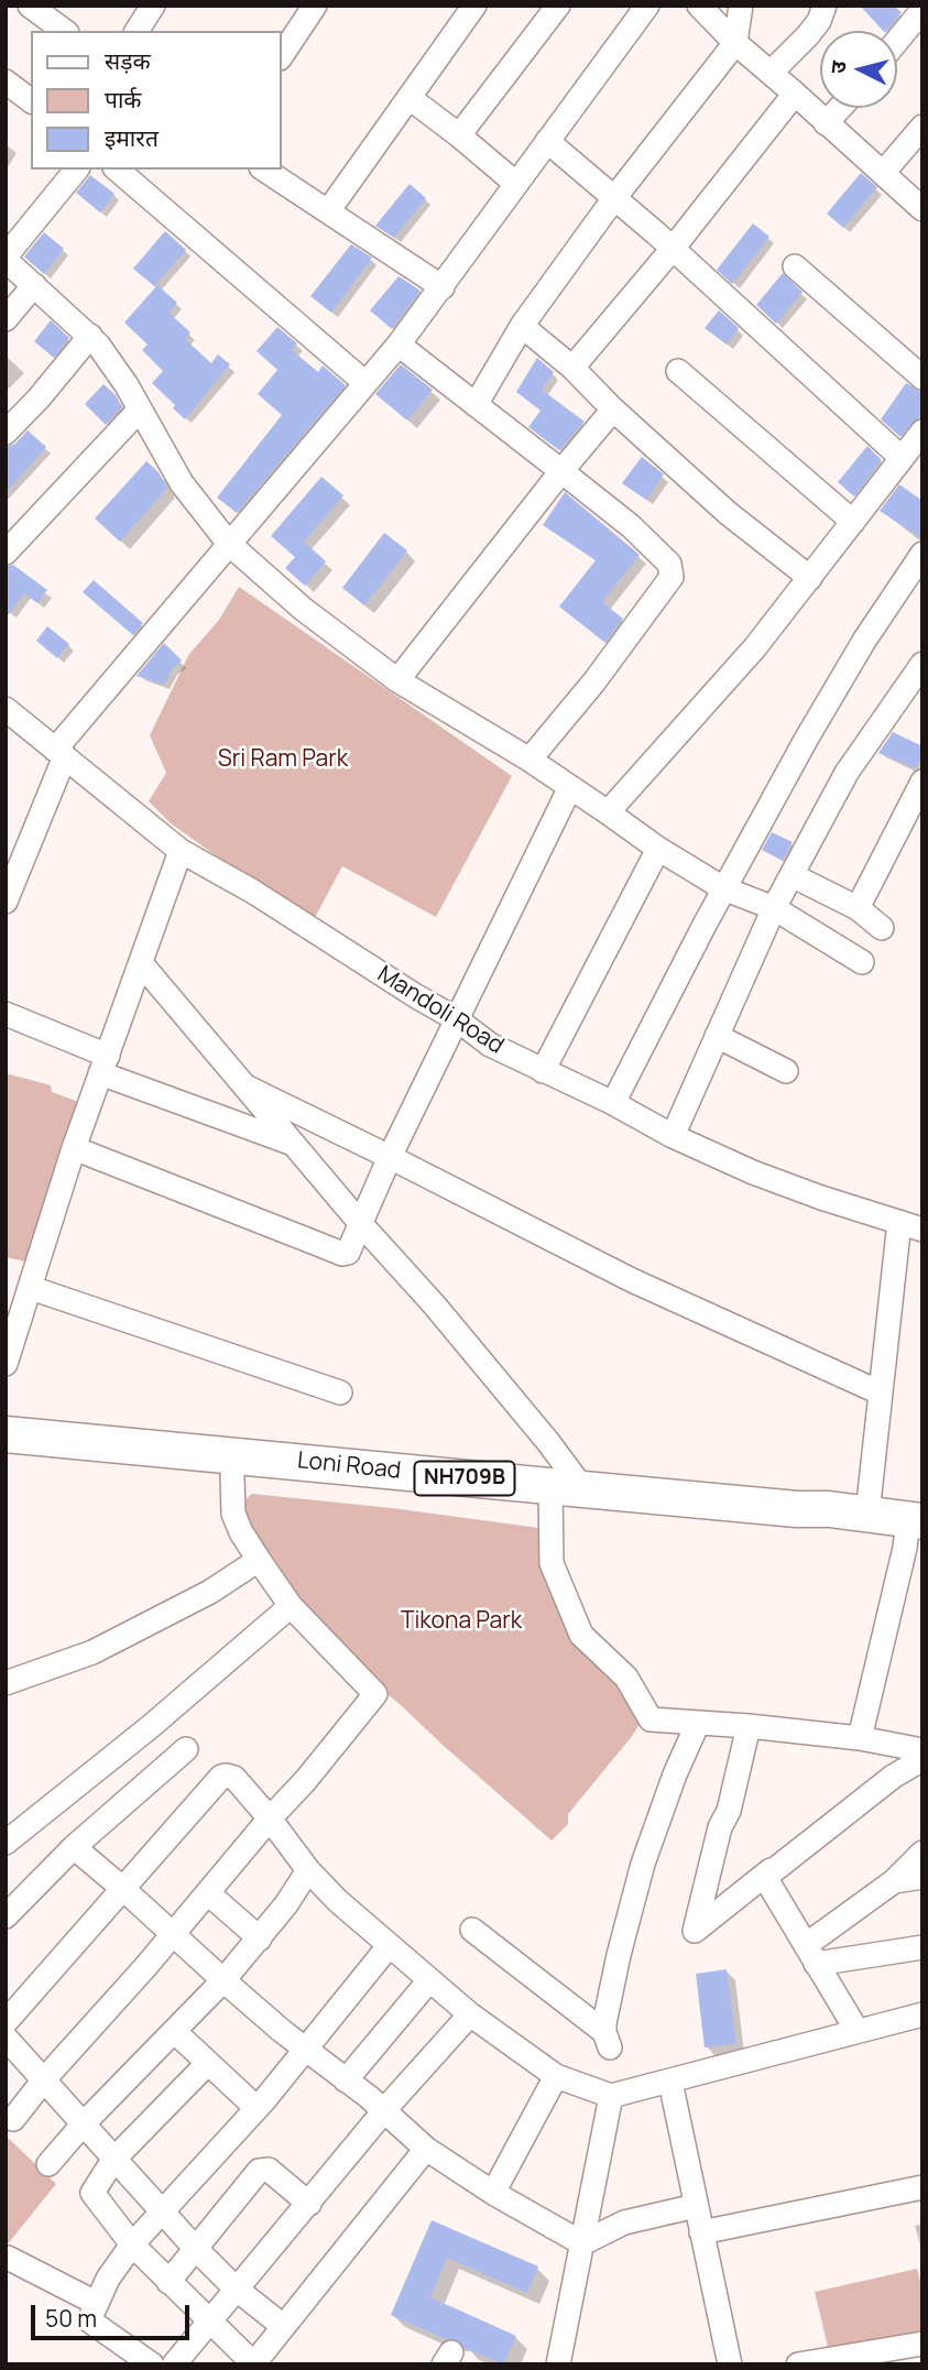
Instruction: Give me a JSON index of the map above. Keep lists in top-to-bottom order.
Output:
{
  "streets": {
    "highway": ["Loni Road", "NH709B"],
    "street": ["Mandoli Road"]
  },
  "parks": ["Sri Ram Park", "Tikona Park"],
  "legend": ["सड़क", "पार्क", "इमारत"],
  "scale_bar": "50 m",
  "north": "left"
}
